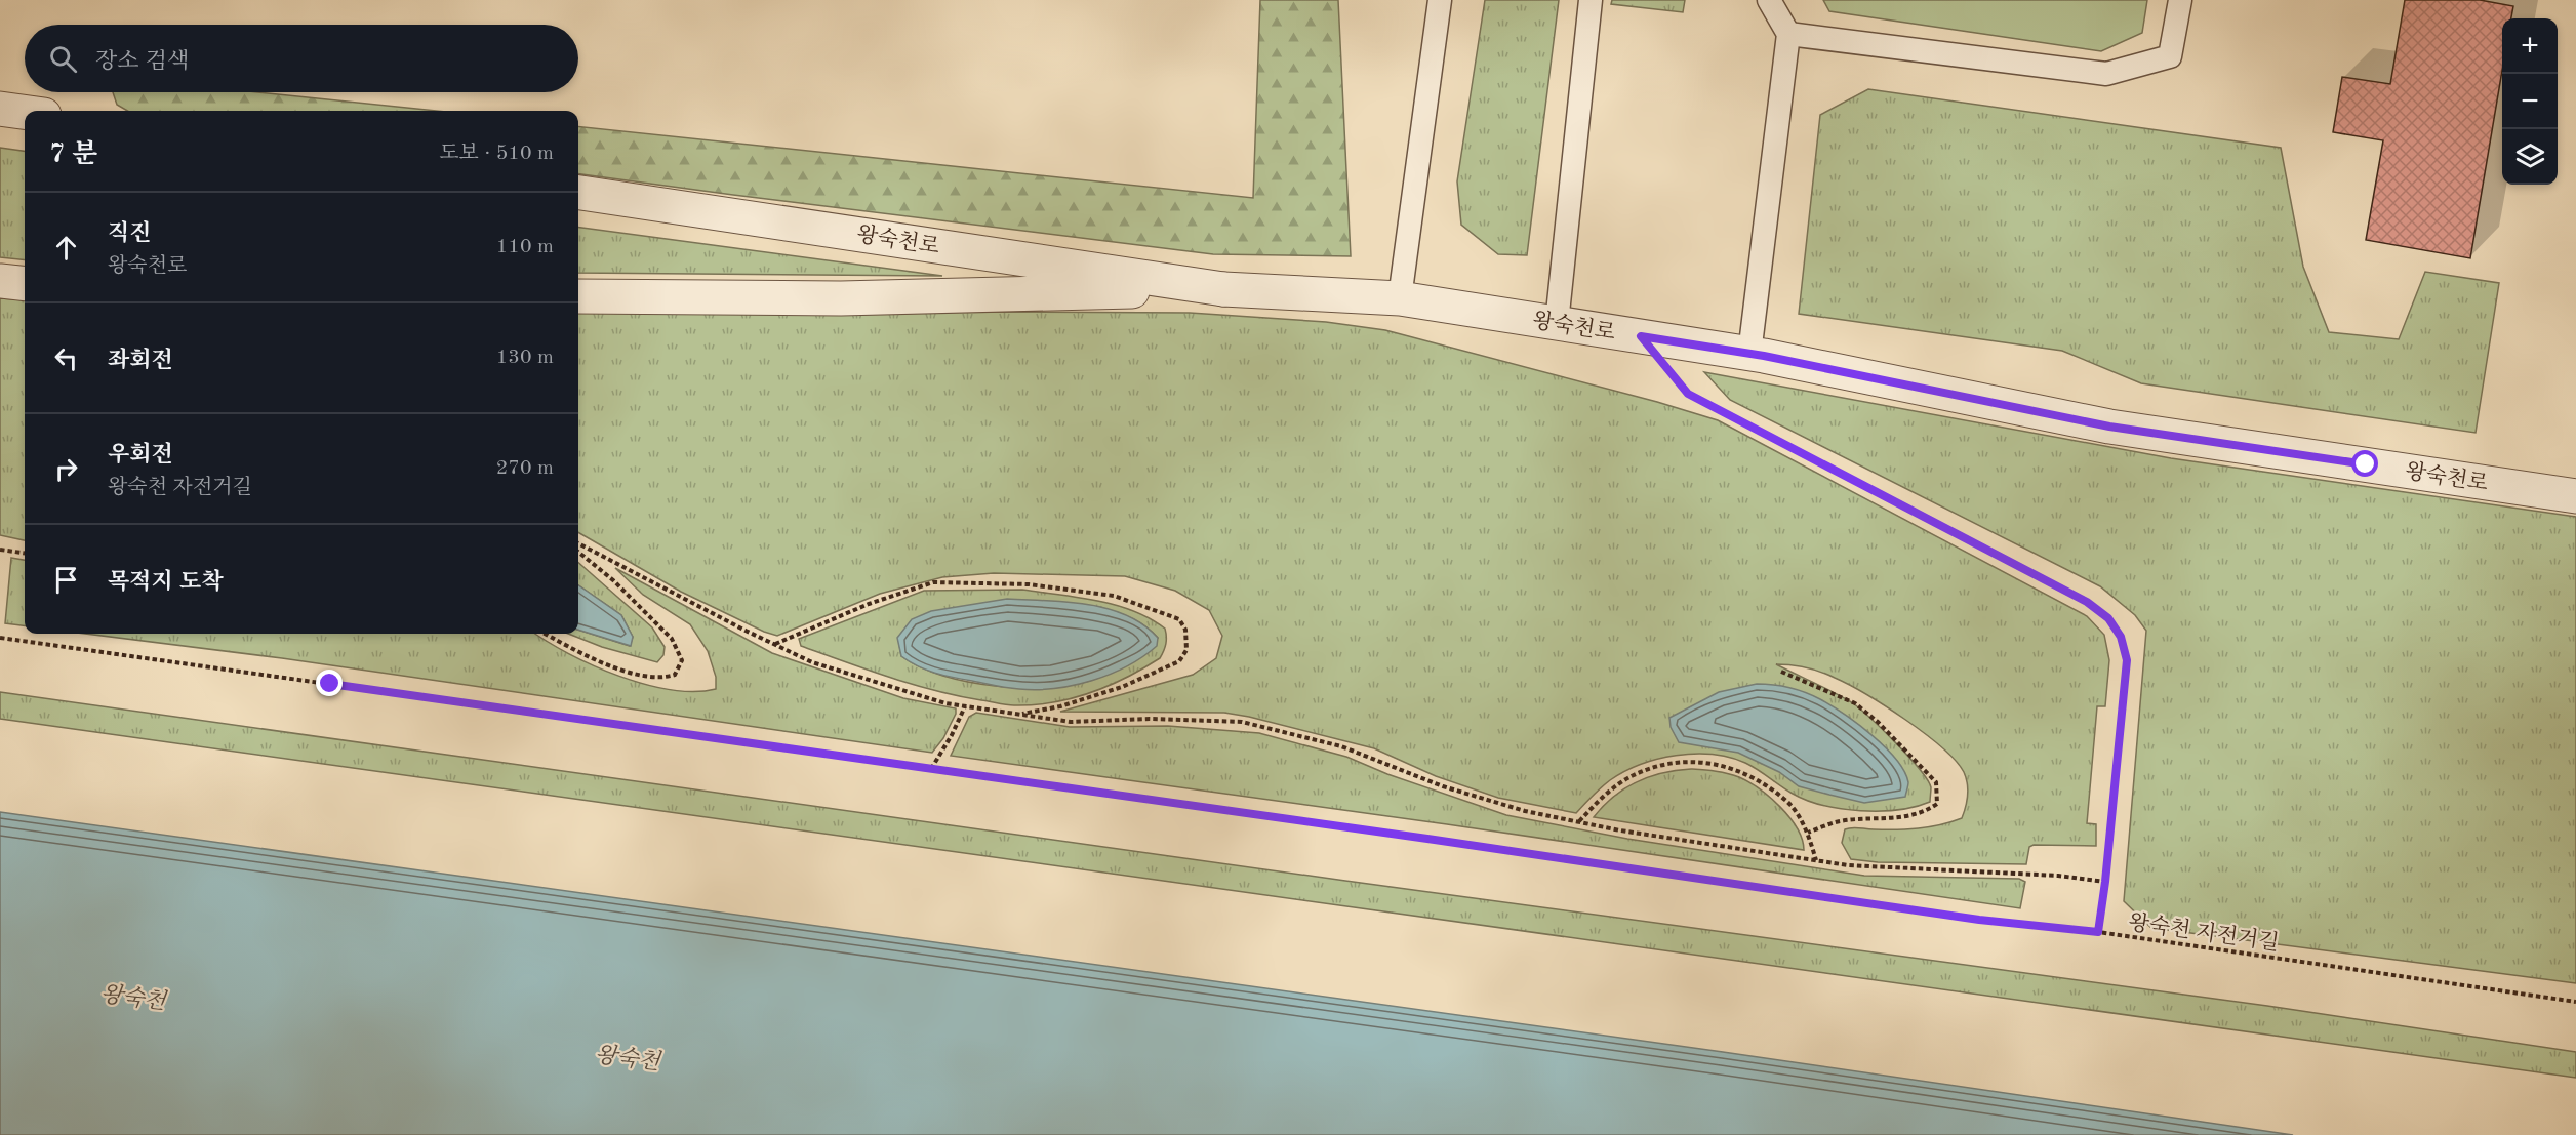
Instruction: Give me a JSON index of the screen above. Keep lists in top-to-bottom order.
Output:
{
  "streets": {
    "street": ["왕숙천로"],
    "path": ["왕숙천 자전거길"]
  },
  "water": ["왕숙천"],
  "page": {
    "map_buttons": ["+", "−"],
    "search": "장소 검색",
    "heading": ["7 분", "도보 · 510 m"],
    "list": [
      ["직진", "왕숙천로", "110 m"],
      ["좌회전", "130 m"],
      ["우회전", "왕숙천 자전거길", "270 m"],
      "목적지 도착"
    ]
  }
}
